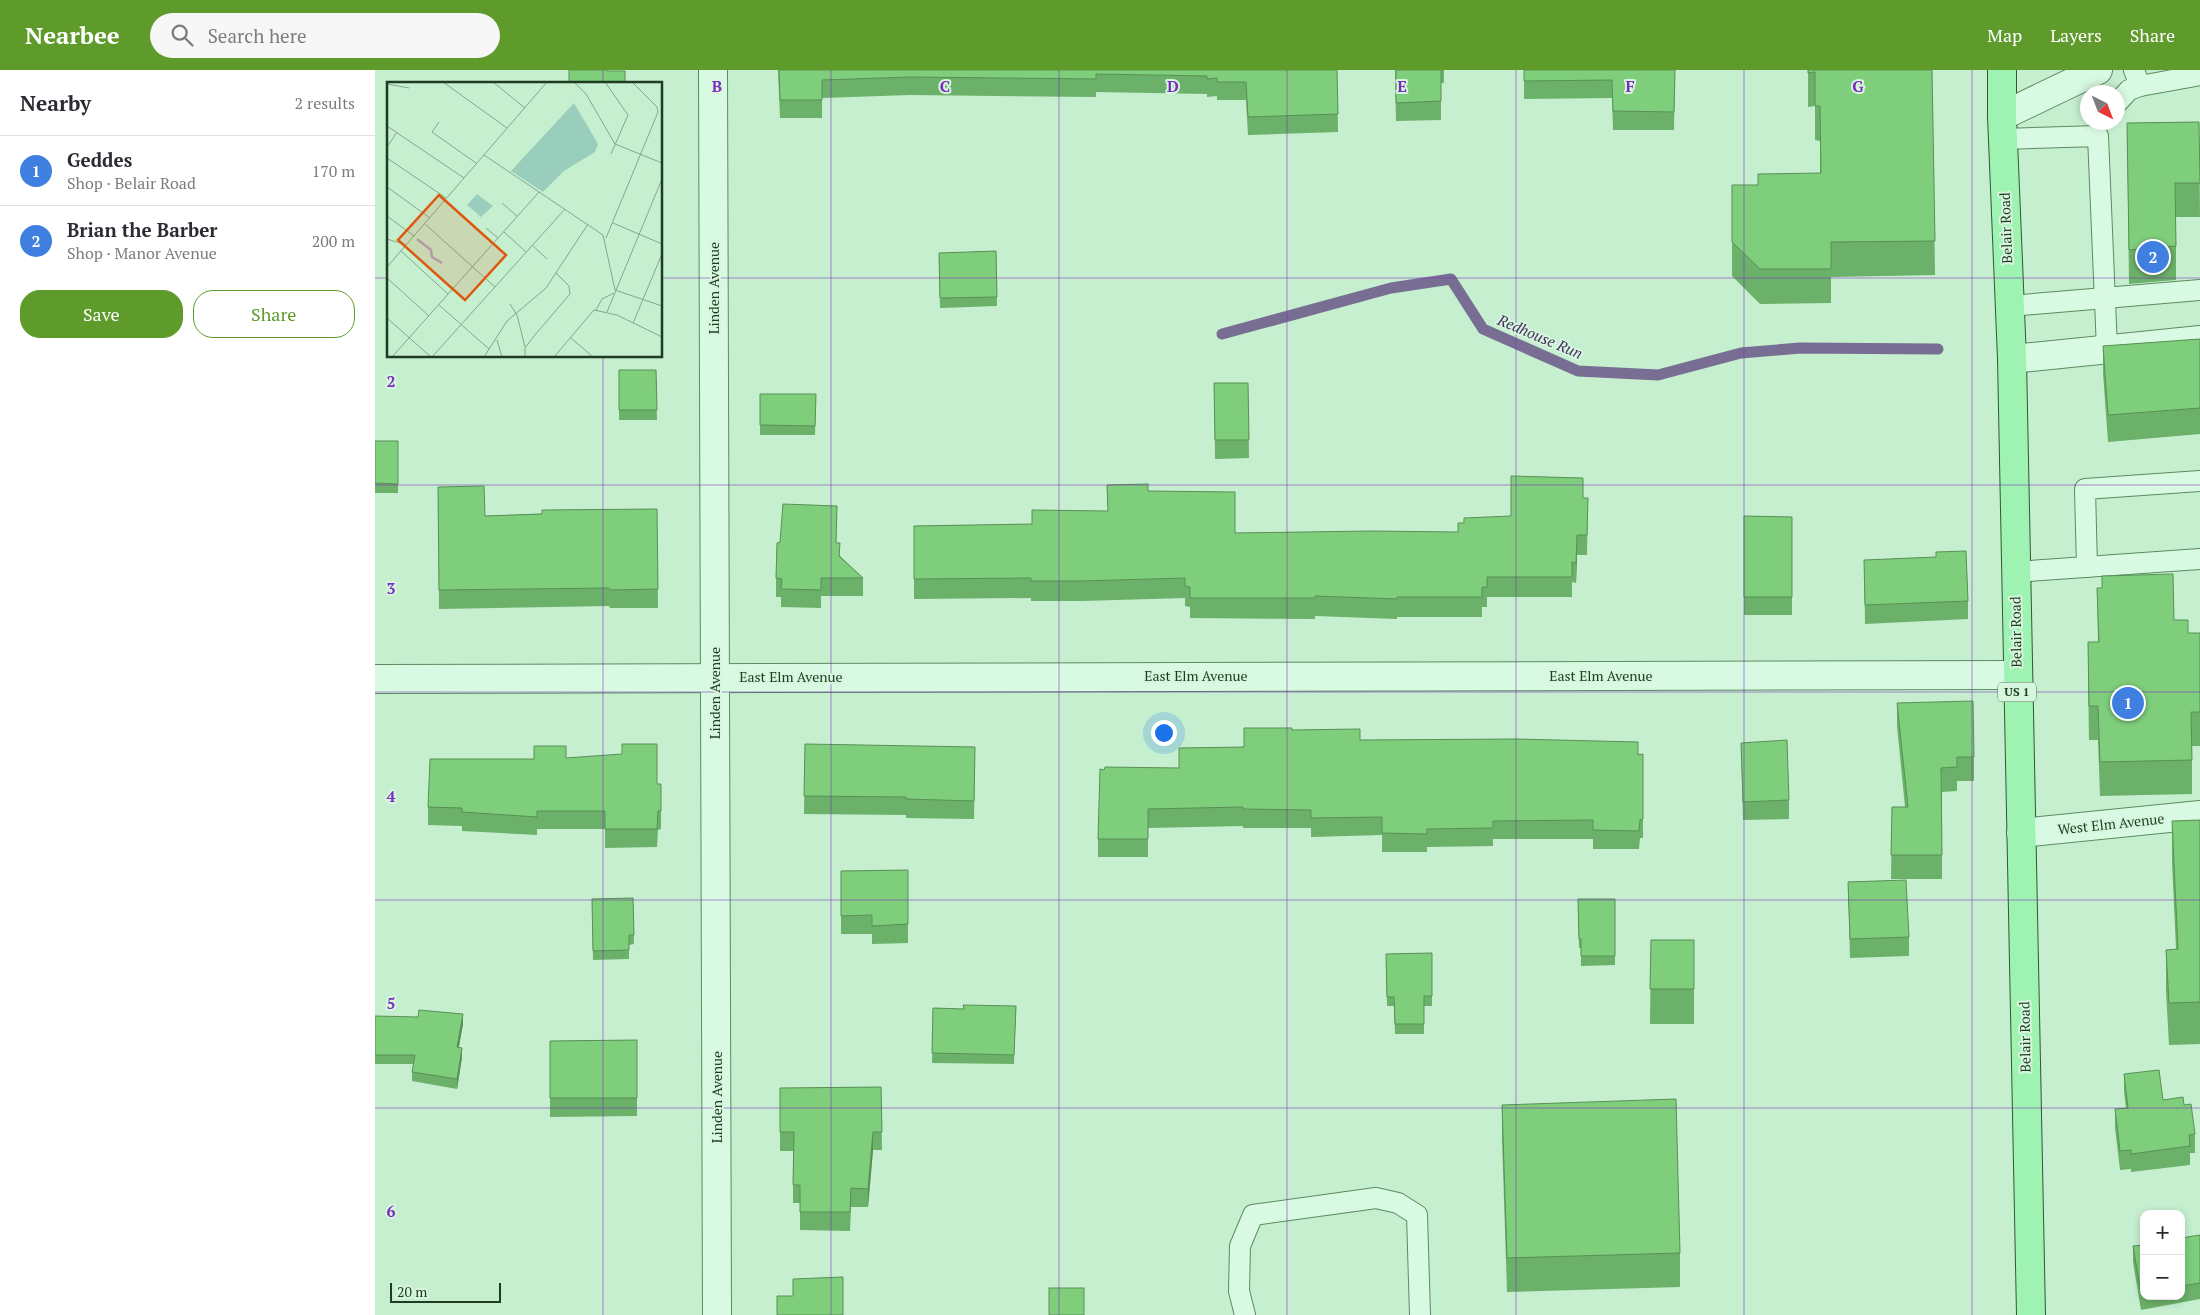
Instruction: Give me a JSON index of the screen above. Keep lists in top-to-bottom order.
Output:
{
  "streets": {
    "main road": ["Belair Road", "US 1"],
    "street": ["Linden Avenue", "East Elm Avenue", "West Elm Avenue"]
  },
  "crossings": [
    ["Belair Road", "East Elm Avenue"],
    ["Belair Road", "West Elm Avenue"],
    ["Linden Avenue", "East Elm Avenue"]
  ],
  "water": ["Redhouse Run"],
  "scale_bar": "20 m",
  "north": "bottom right",
  "page": {
    "header": "Nearbee",
    "search": "Search here",
    "nav": ["Map", "Layers", "Share"],
    "heading": ["Nearby", "2 results"],
    "list": [
      {
        "mark": "1",
        "name": "Geddes",
        "note": "Shop · Belair Road",
        "value": "170 m"
      },
      {
        "mark": "2",
        "name": "Brian the Barber",
        "note": "Shop · Manor Avenue",
        "value": "200 m"
      }
    ],
    "pins": ["2", "1"],
    "buttons": ["Save", "Share"],
    "map_buttons": ["+", "−"],
    "scale": "20 m"
  },
  "grid": {
    "columns": [
      "B",
      "C",
      "D",
      "E",
      "F",
      "G"
    ],
    "rows": [
      "2",
      "3",
      "4",
      "5",
      "6"
    ]
  }
}
